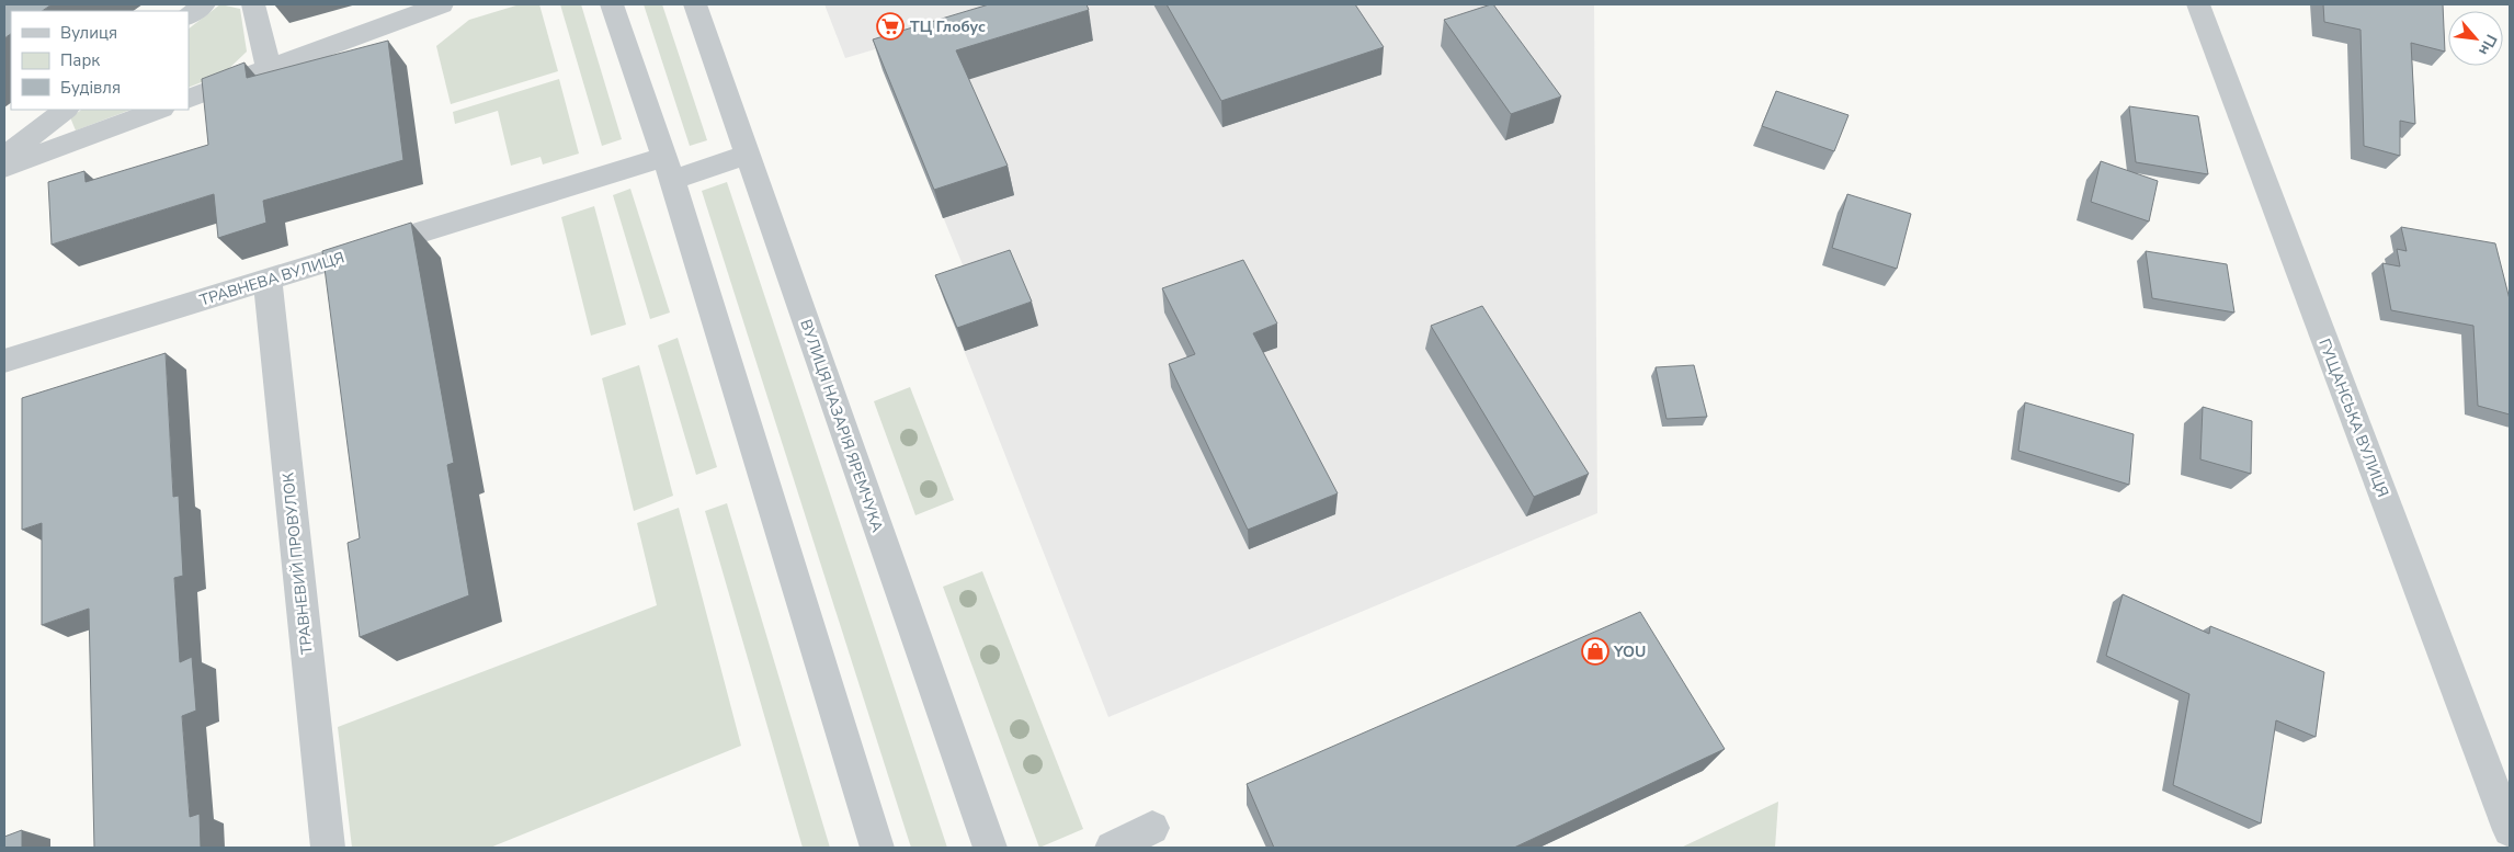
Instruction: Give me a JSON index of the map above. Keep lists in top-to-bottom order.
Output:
{
  "streets": {
    "street": [
      "ТРАВНЕВА ВУЛИЦЯ",
      "ГУЩАНСЬКА ВУЛИЦЯ",
      "ВУЛИЦЯ НАЗАРІЯ ЯРЕМЧУКА",
      "ТРАВНЕВИЙ ПРОВУЛОК"
    ]
  },
  "crossings": [
    ["ТРАВНЕВА ВУЛИЦЯ", "ВУЛИЦЯ НАЗАРІЯ ЯРЕМЧУКА"],
    ["ТРАВНЕВА ВУЛИЦЯ", "ТРАВНЕВИЙ ПРОВУЛОК"]
  ],
  "places": {
    "supermarket": ["ТЦ Глобус"],
    "shop": ["YOU"]
  },
  "legend": ["Вулиця", "Парк", "Будівля"],
  "north": "bottom right"
}
